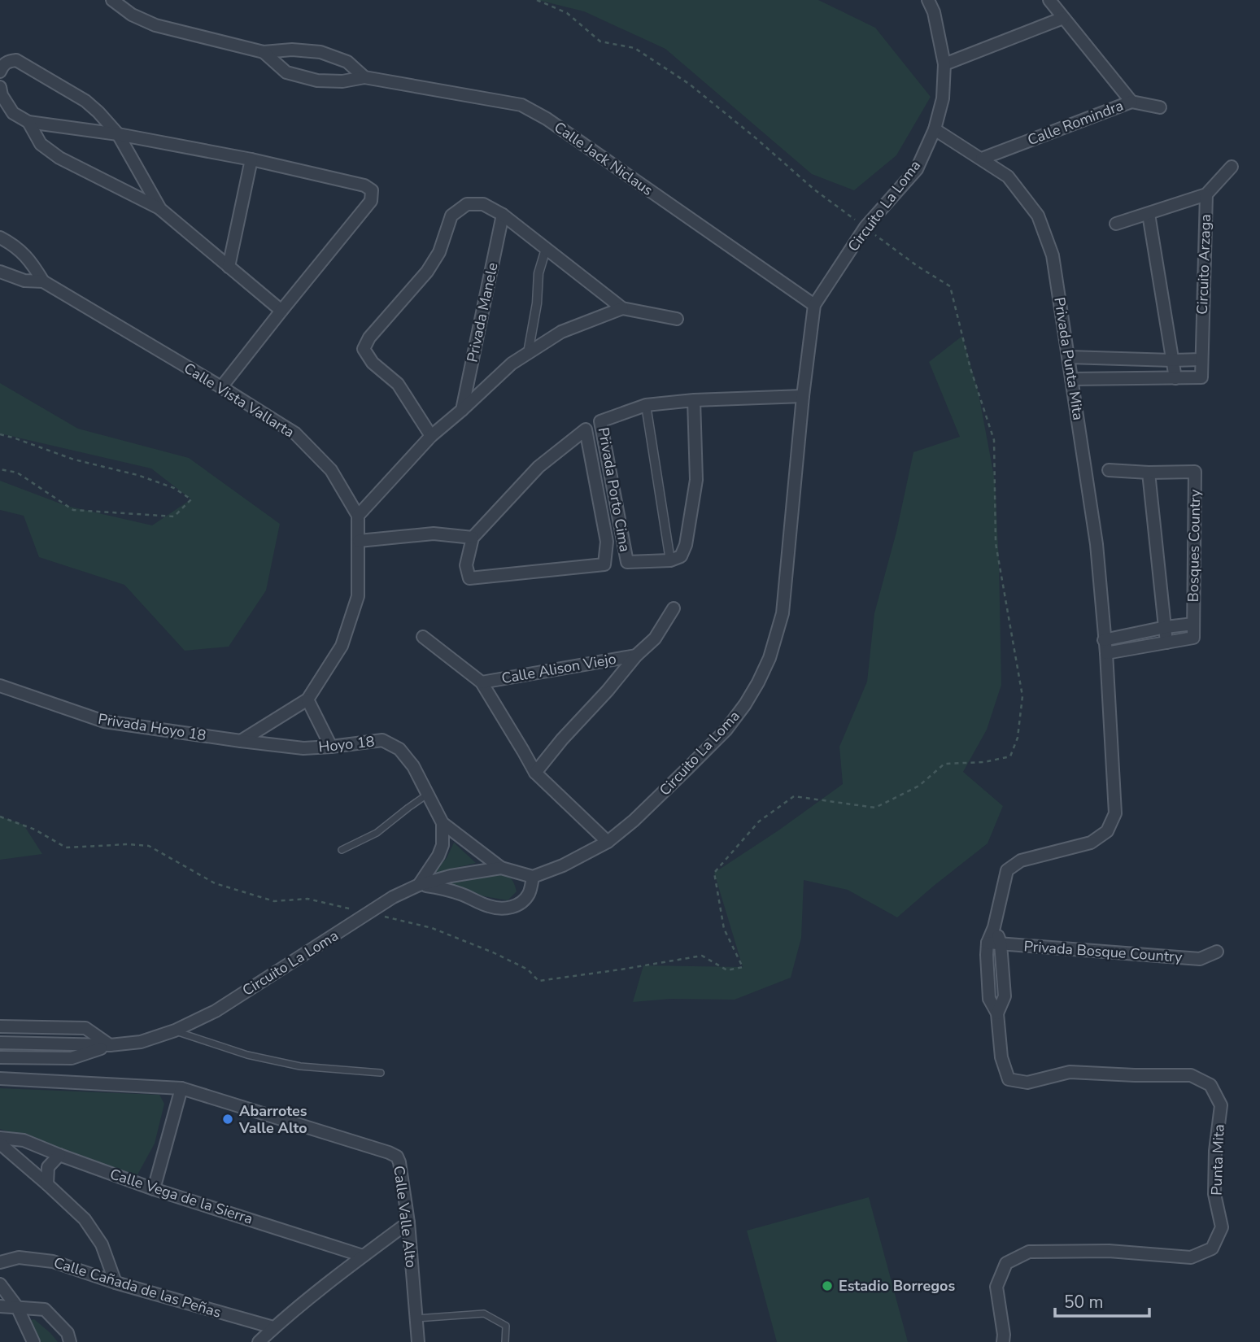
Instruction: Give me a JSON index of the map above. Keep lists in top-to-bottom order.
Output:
{
  "streets": {
    "street": [
      "Calle Romindra",
      "Calle Jack Niclaus",
      "Circuito La Loma",
      "Circuito Arzaga",
      "Privada Manele",
      "Privada Punta Mita",
      "Calle Vista Vallarta",
      "Privada Porto Cima",
      "Bosques Country",
      "Calle Alison Viejo",
      "Privada Hoyo 18",
      "Hoyo 18",
      "Privada Bosque Country",
      "Punta Mita",
      "Calle Vega de la Sierra",
      "Calle Valle Alto",
      "Calle Cañada de las Peñas"
    ]
  },
  "crossings": [
    ["Calle Romindra", "Privada Punta Mita"],
    ["Calle Jack Niclaus", "Circuito La Loma"],
    ["Circuito La Loma", "Privada Punta Mita"],
    ["Circuito La Loma", "Privada Porto Cima"],
    ["Circuito La Loma", "Calle Alison Viejo"],
    ["Circuito La Loma", "Hoyo 18"],
    ["Circuito Arzaga", "Privada Punta Mita"],
    ["Privada Manele", "Calle Vista Vallarta"],
    ["Privada Punta Mita", "Privada Bosque Country"],
    ["Privada Punta Mita", "Punta Mita"],
    ["Calle Vista Vallarta", "Privada Hoyo 18"],
    ["Calle Vista Vallarta", "Hoyo 18"],
    ["Privada Hoyo 18", "Hoyo 18"],
    ["Privada Bosque Country", "Punta Mita"]
  ],
  "places": ["Abarrotes Valle Alto", "Estadio Borregos"],
  "scale_bar": "50 m"
}
